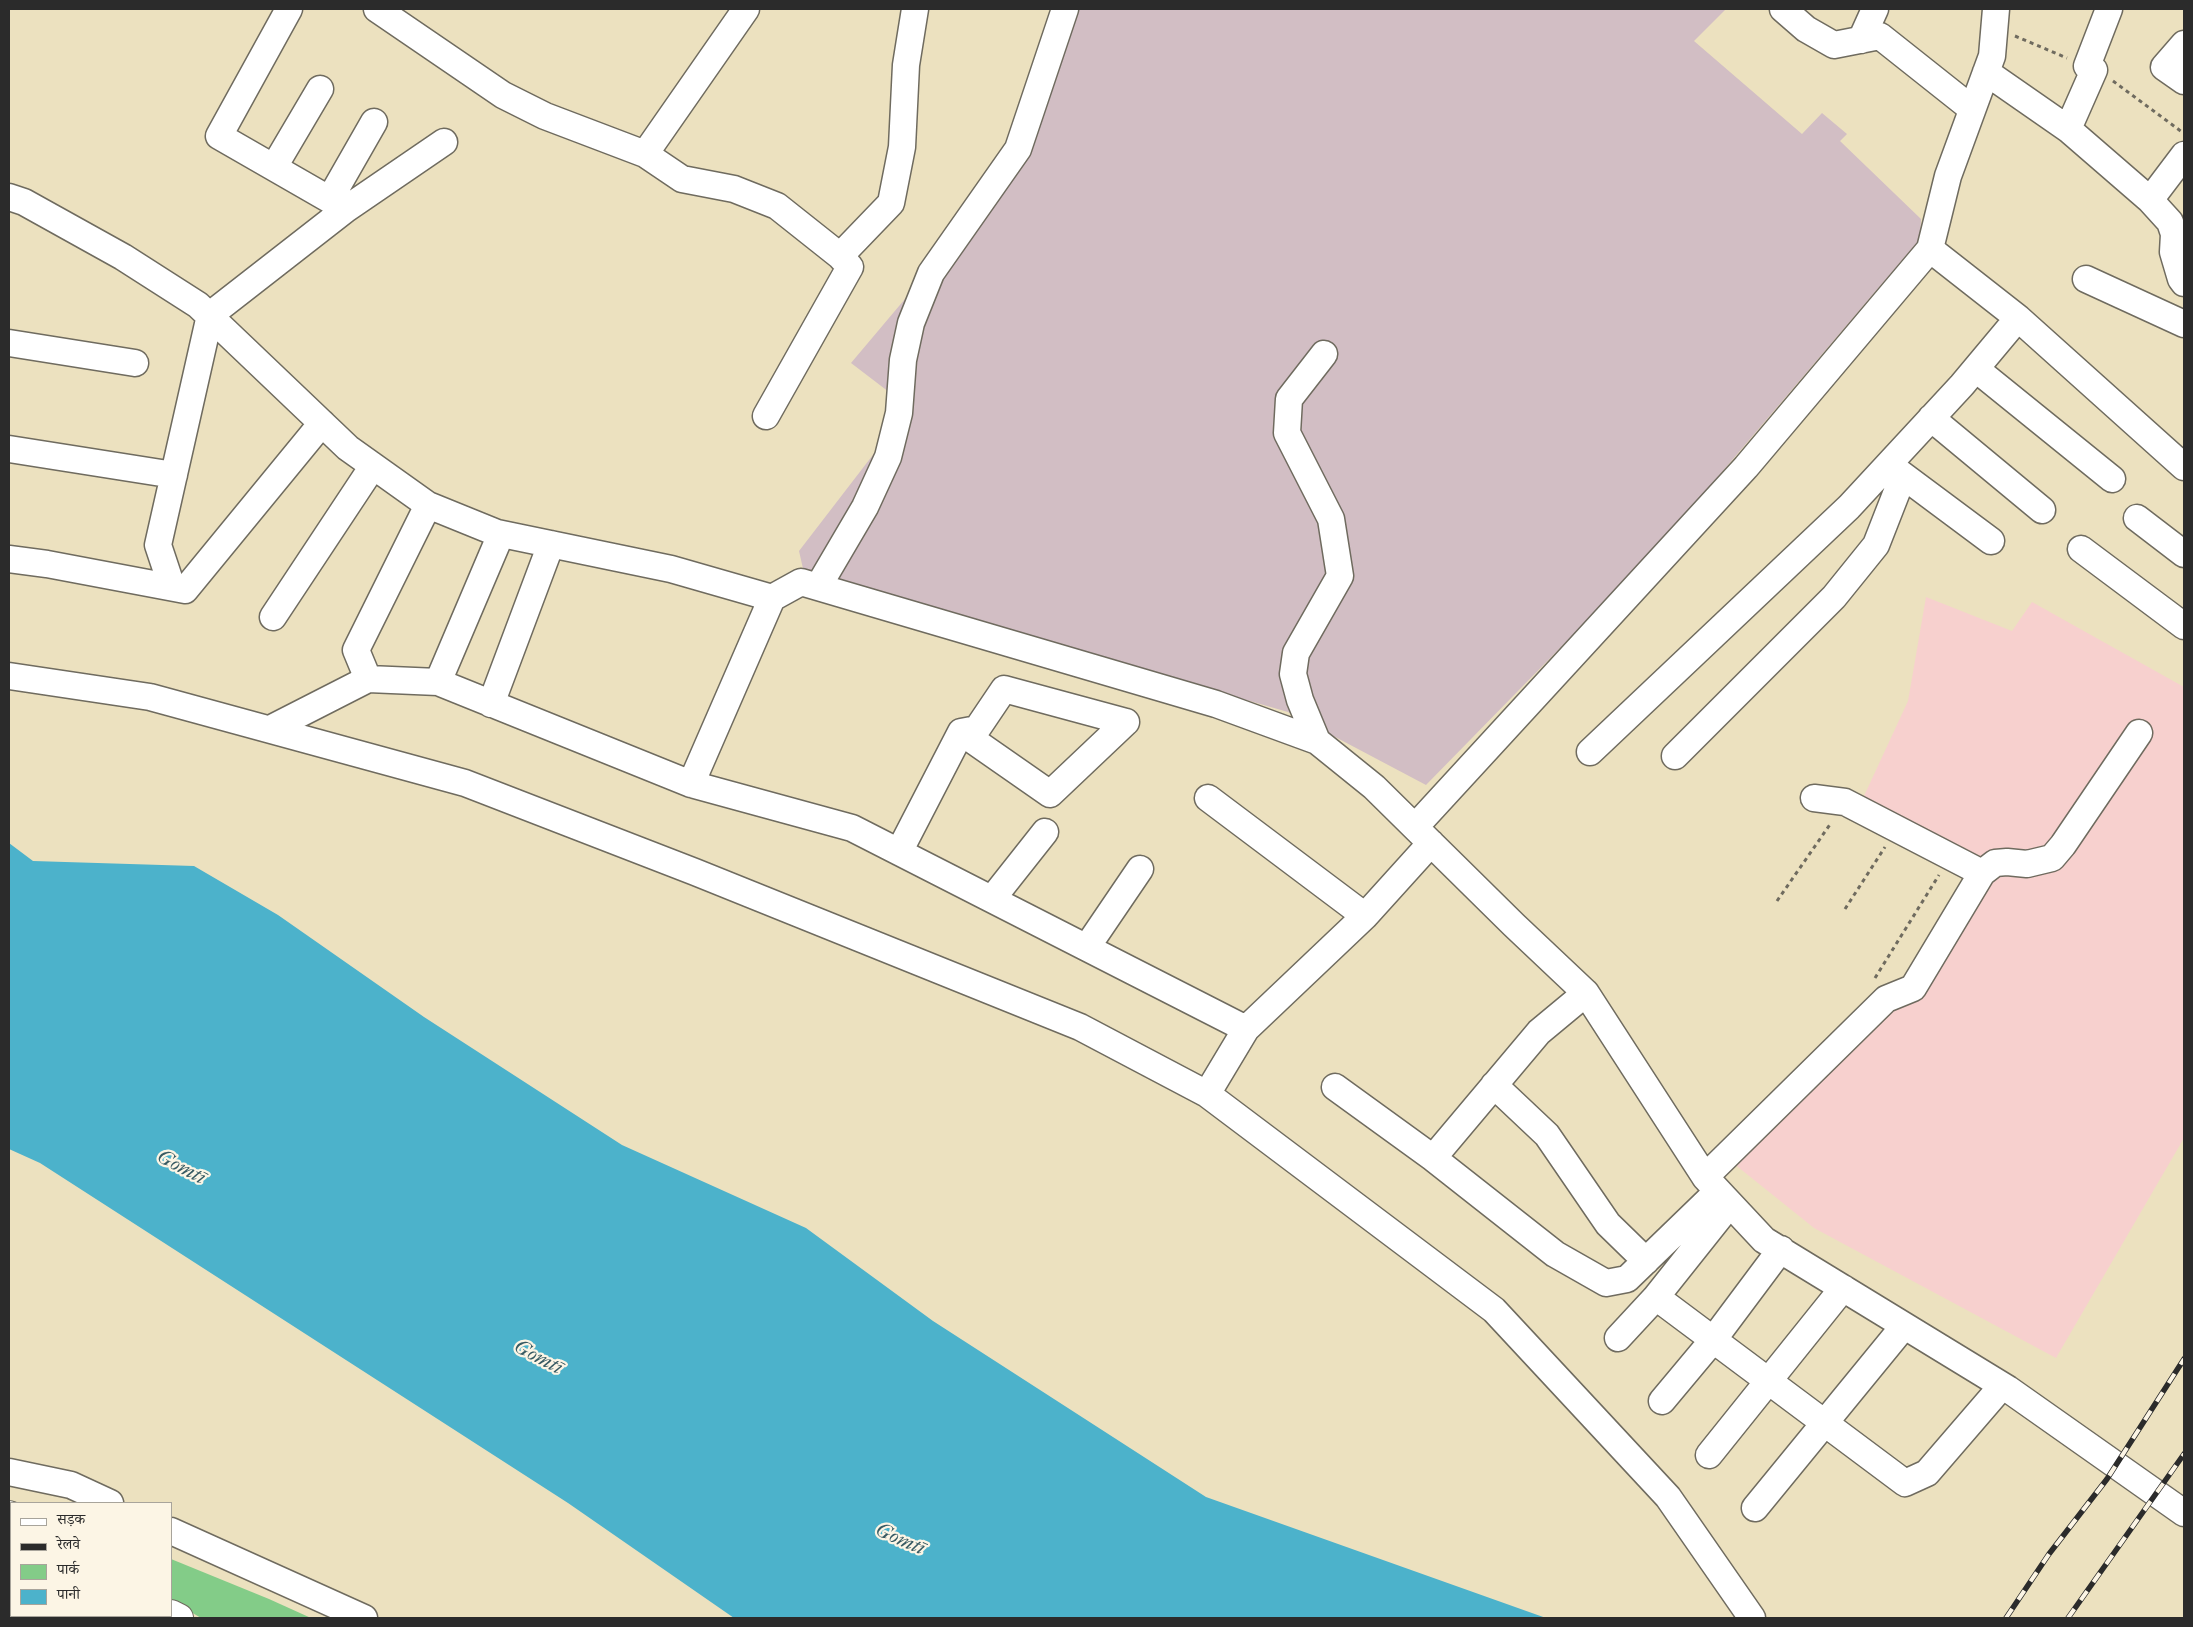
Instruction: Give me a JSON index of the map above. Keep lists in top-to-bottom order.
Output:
{
  "water": ["Gomtī"],
  "legend": [
    "सड़क",
    "रेलवे",
    "पार्क",
    "पानी"
  ]
}
